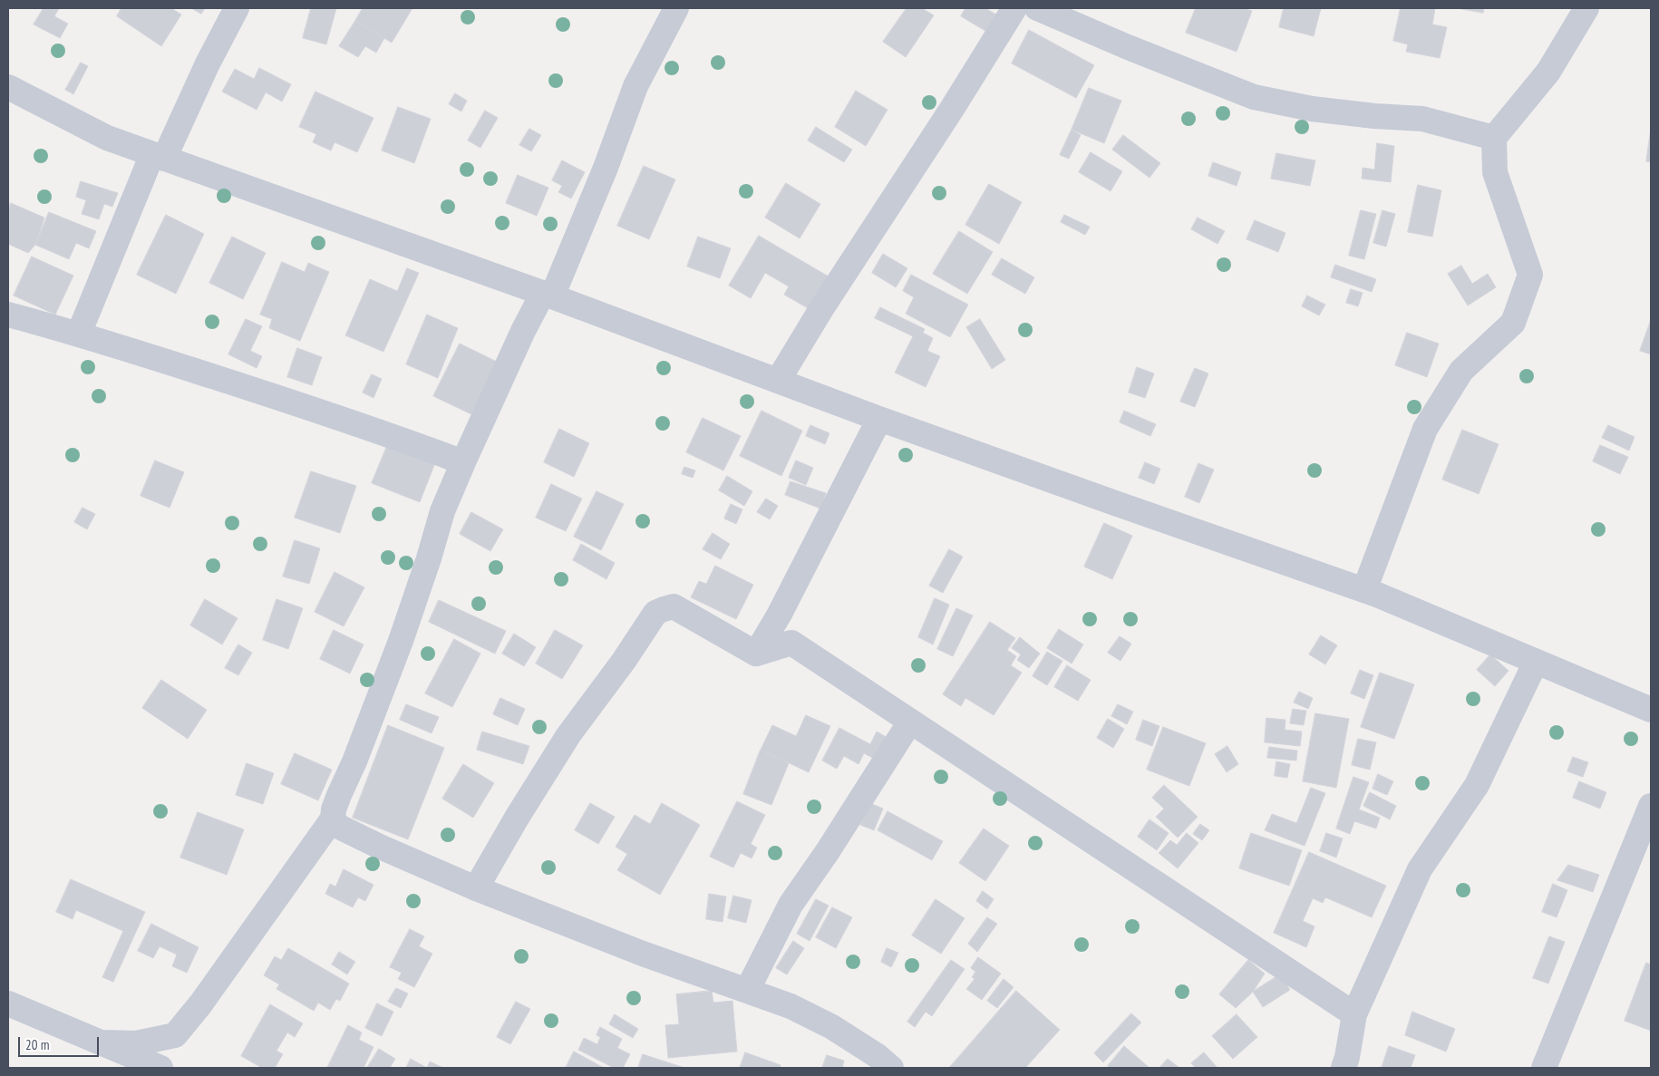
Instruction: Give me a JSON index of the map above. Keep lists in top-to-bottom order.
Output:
{
  "scale_bar": "20 m"
}
